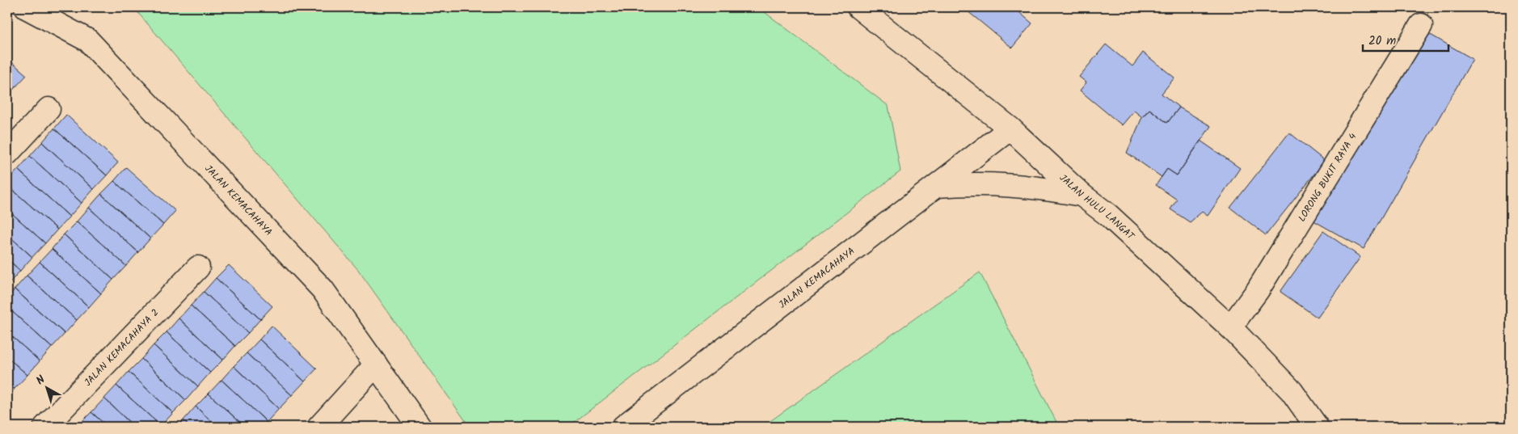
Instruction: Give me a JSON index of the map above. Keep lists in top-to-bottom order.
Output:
{
  "streets": {
    "street": [
      "LORONG BUKIT RAYA 4",
      "JALAN KEMACAHAYA",
      "JALAN HULU LANGAT",
      "JALAN KEMACAHAYA 2"
    ]
  },
  "crossings": [
    ["LORONG BUKIT RAYA 4", "JALAN HULU LANGAT"],
    ["JALAN KEMACAHAYA", "JALAN HULU LANGAT"]
  ],
  "scale_bar": "20 m",
  "north": "top left"
}
